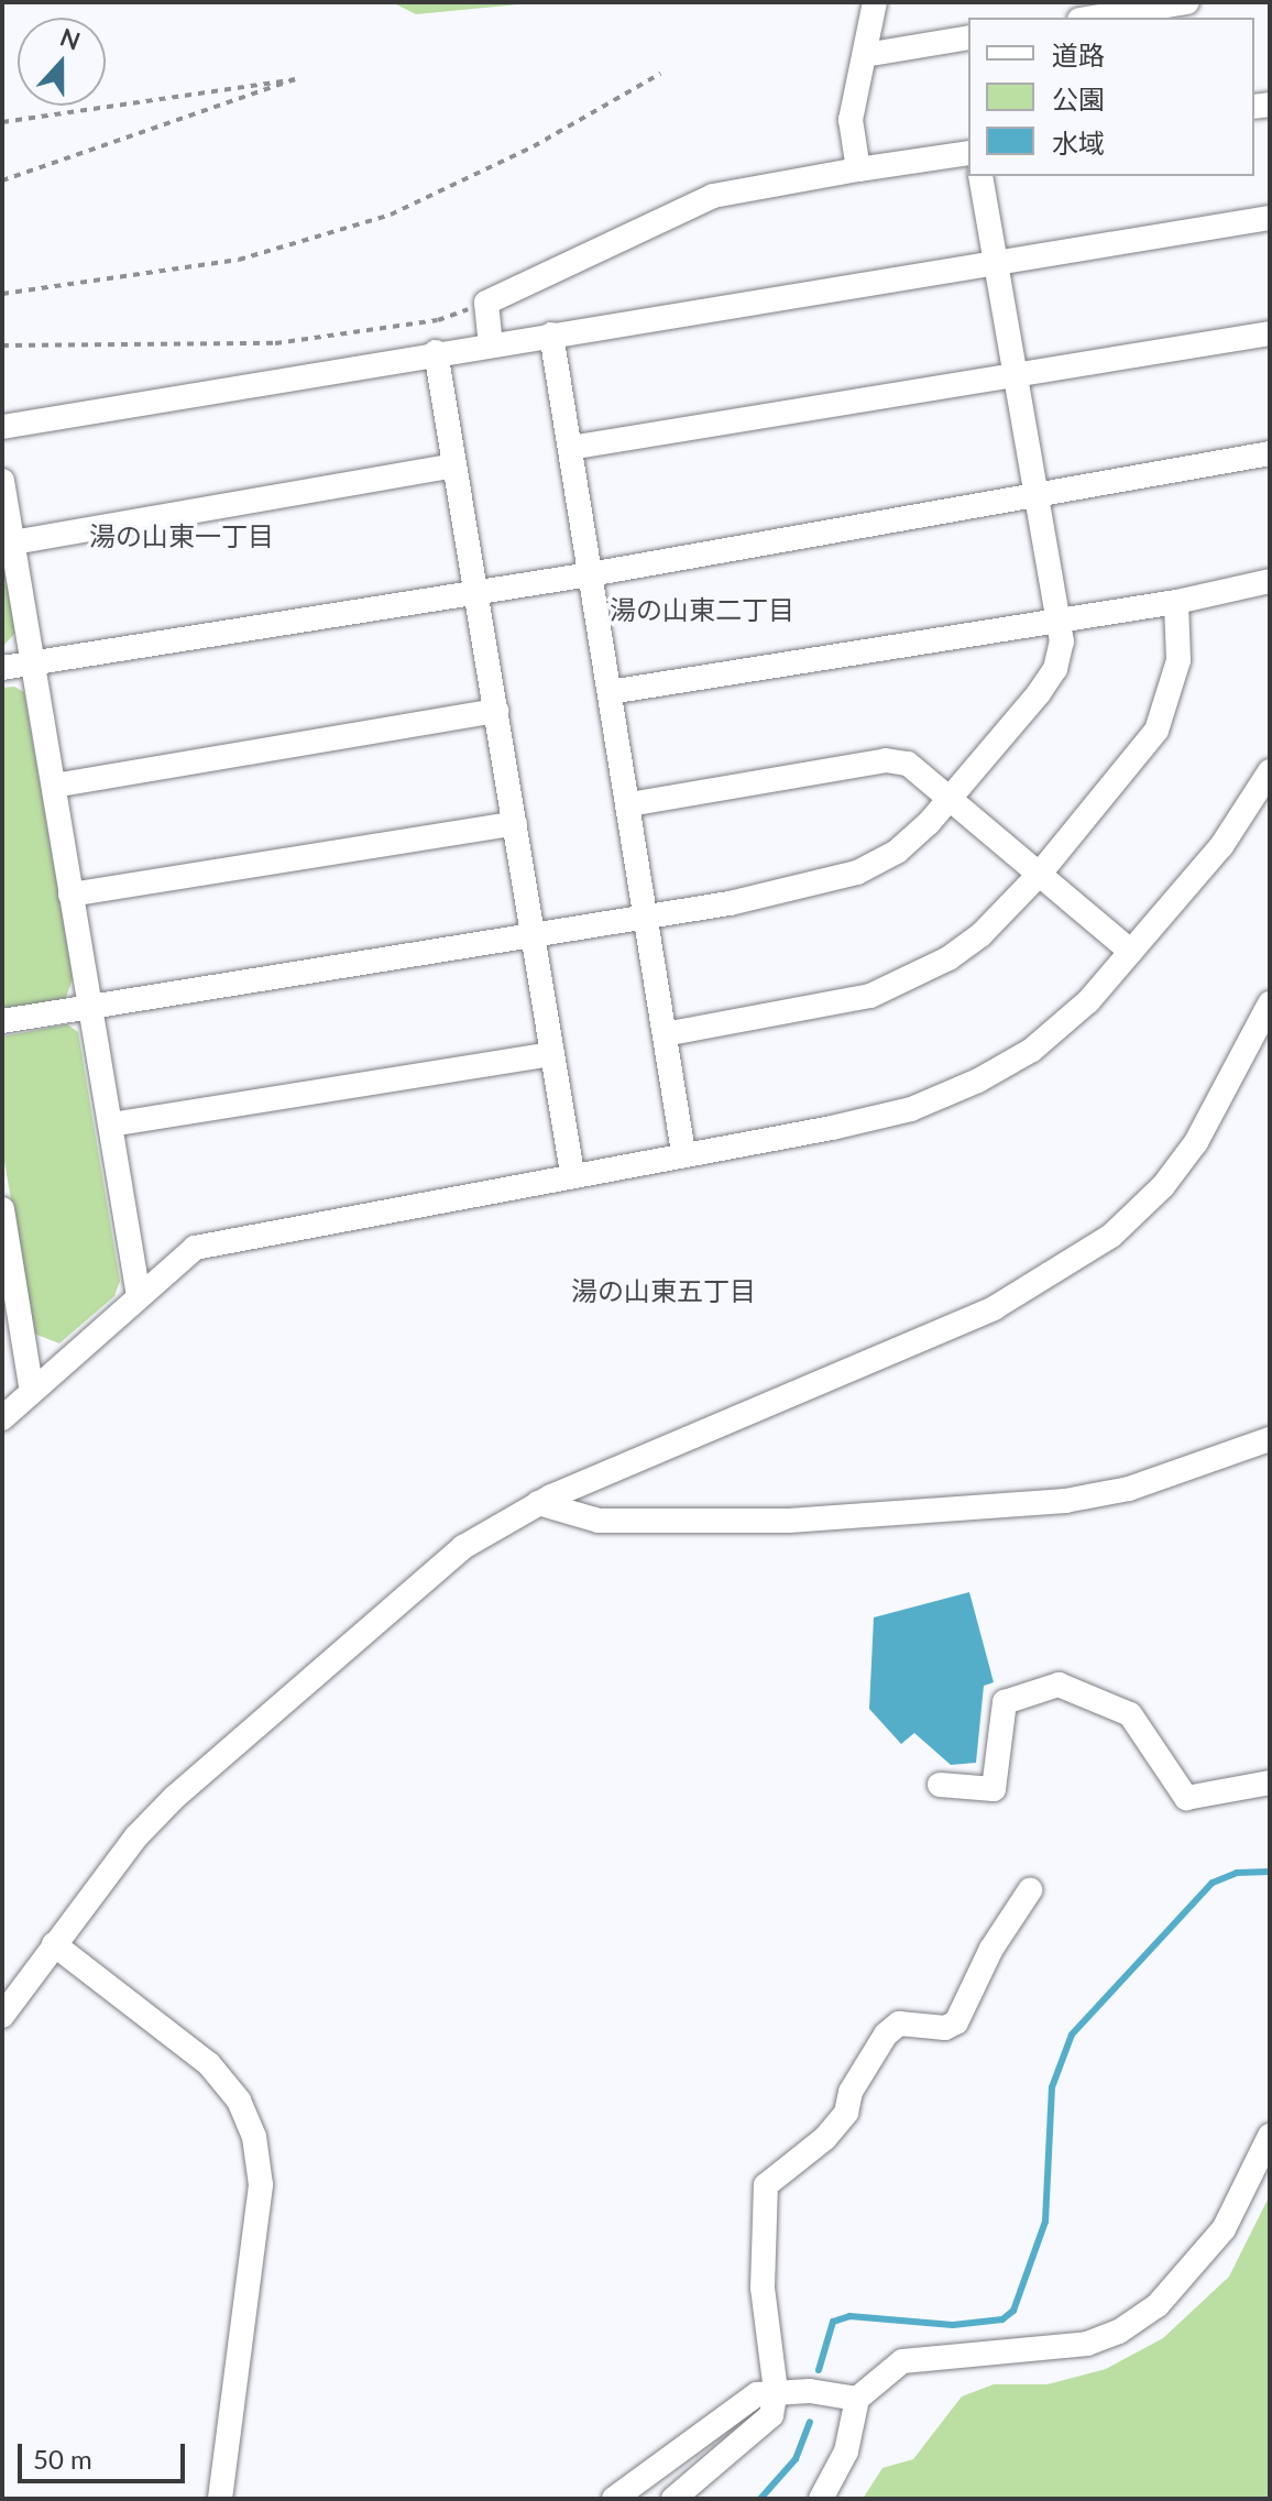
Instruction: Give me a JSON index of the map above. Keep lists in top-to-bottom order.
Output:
{
  "districts": ["湯の山東一丁目", "湯の山東二丁目", "湯の山東五丁目"],
  "legend": ["道路", "公園", "水域"],
  "scale_bar": "50 m",
  "north": "top"
}
